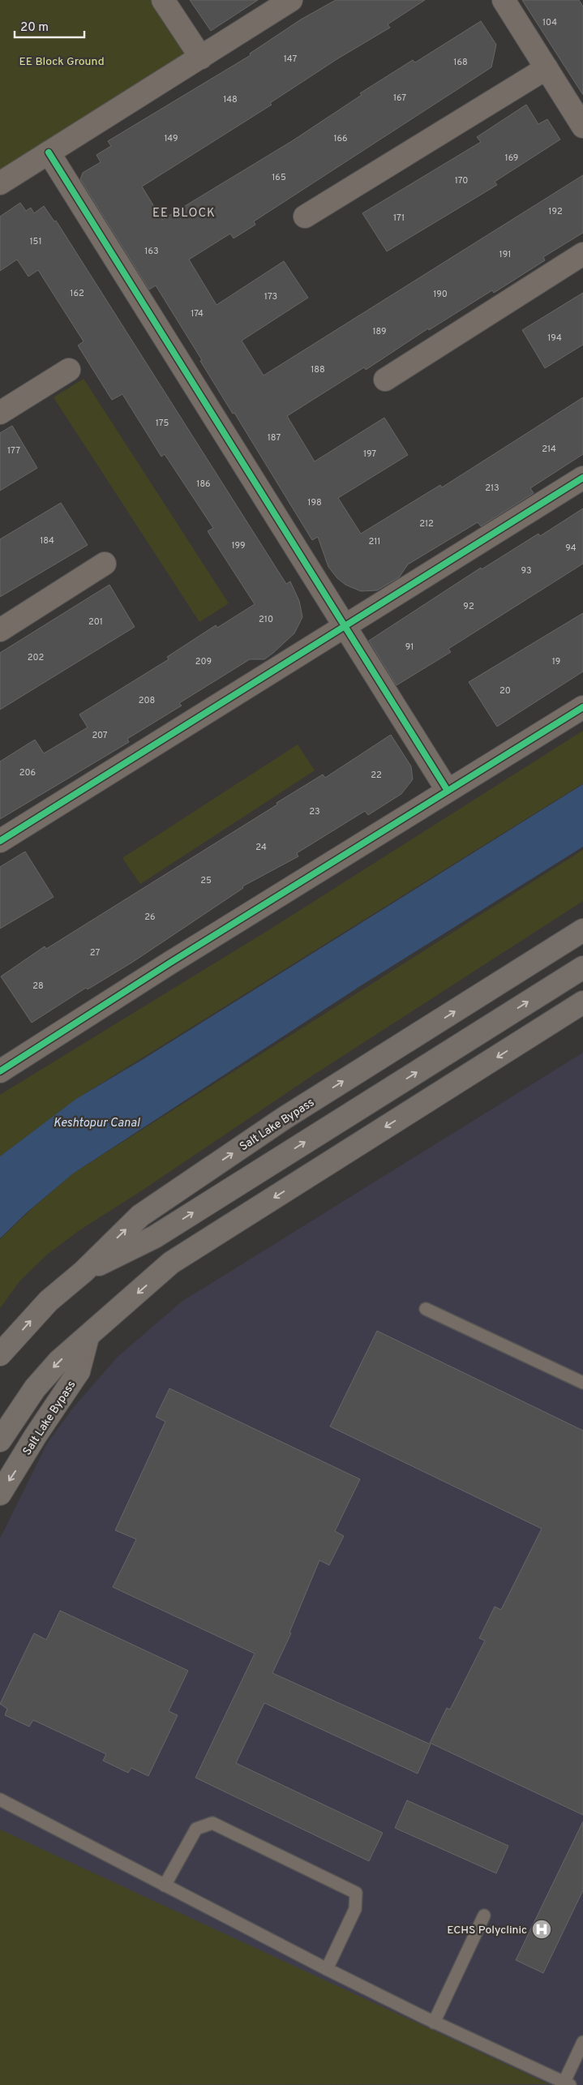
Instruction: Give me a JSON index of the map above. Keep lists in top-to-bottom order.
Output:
{
  "streets": {
    "main road": ["Salt Lake Bypass"]
  },
  "districts": ["EE BLOCK"],
  "water": ["Keshtopur Canal"],
  "parks": ["EE Block Ground"],
  "places": {
    "hospital": ["ECHS Polyclinic"]
  },
  "house_numbers": [
    "104",
    "147",
    "168",
    "167",
    "148",
    "149",
    "166",
    "169",
    "165",
    "170",
    "192",
    "171",
    "151",
    "163",
    "191",
    "162",
    "190",
    "173",
    "174",
    "189",
    "194",
    "188",
    "175",
    "187",
    "214",
    "177",
    "197",
    "186",
    "213",
    "198",
    "212",
    "184",
    "211",
    "199",
    "94",
    "93",
    "92",
    "210",
    "201",
    "91",
    "202",
    "209",
    "19",
    "20",
    "208",
    "207",
    "206",
    "22",
    "23",
    "24",
    "25",
    "26",
    "27",
    "28"
  ],
  "scale_bar": "20 m"
}
